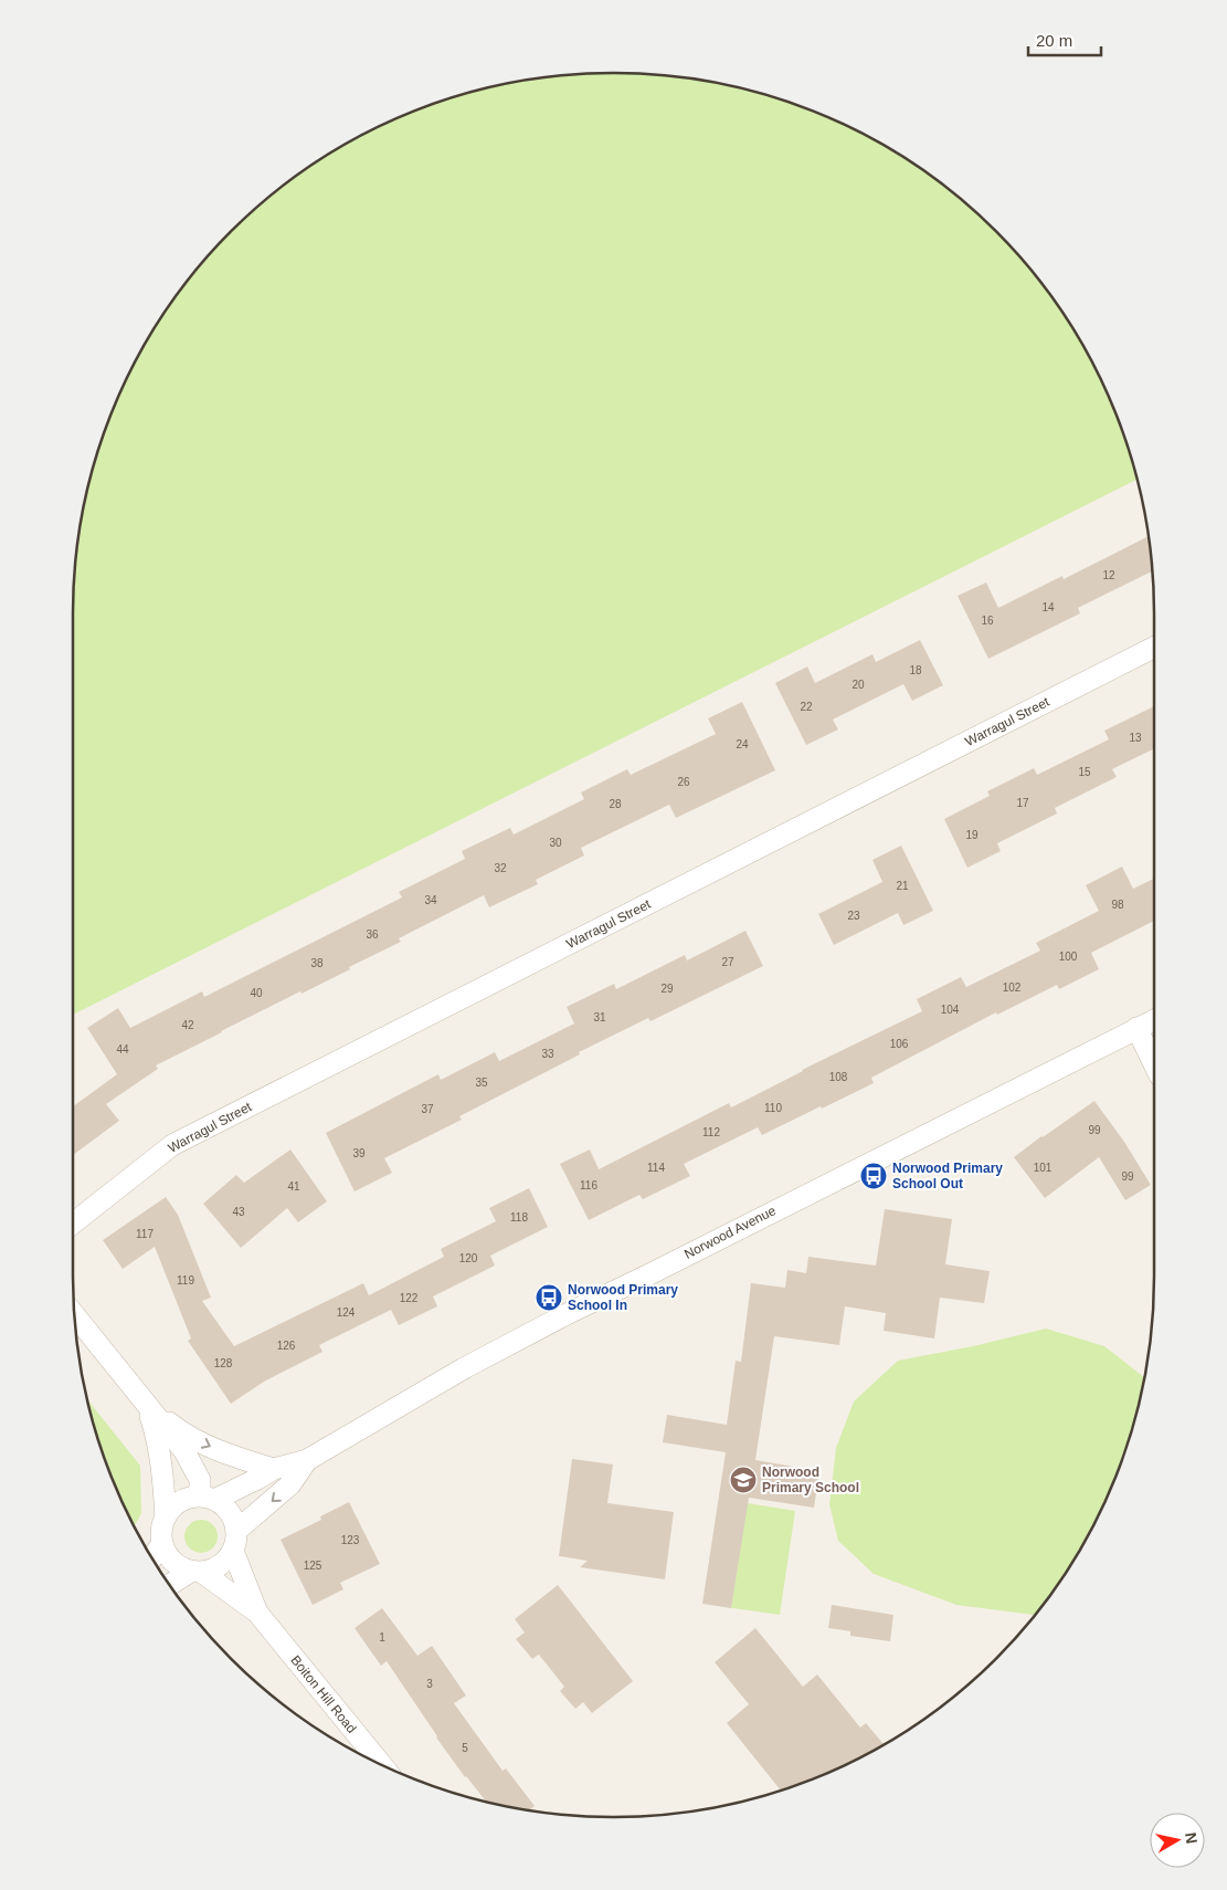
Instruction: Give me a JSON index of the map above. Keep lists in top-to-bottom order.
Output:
{
  "streets": {
    "street": ["Warragul Street", "Norwood Avenue", "Boiton Hill Road"]
  },
  "crossings": [
    ["Norwood Avenue", "Boiton Hill Road"]
  ],
  "places": {
    "bus stop": ["Norwood Primary School Out", "Norwood Primary School In"],
    "school or university": ["Norwood Primary School"]
  },
  "house_numbers": [
    "12",
    "14",
    "16",
    "18",
    "20",
    "22",
    "13",
    "24",
    "15",
    "26",
    "17",
    "28",
    "19",
    "30",
    "32",
    "21",
    "34",
    "98",
    "23",
    "36",
    "100",
    "27",
    "38",
    "102",
    "29",
    "40",
    "104",
    "31",
    "42",
    "106",
    "44",
    "33",
    "108",
    "35",
    "110",
    "37",
    "99",
    "112",
    "39",
    "114",
    "101",
    "99",
    "116",
    "41",
    "43",
    "118",
    "117",
    "120",
    "119",
    "122",
    "124",
    "126",
    "128",
    "123",
    "125",
    "1",
    "3",
    "5"
  ],
  "scale_bar": "20 m",
  "north": "right"
}
